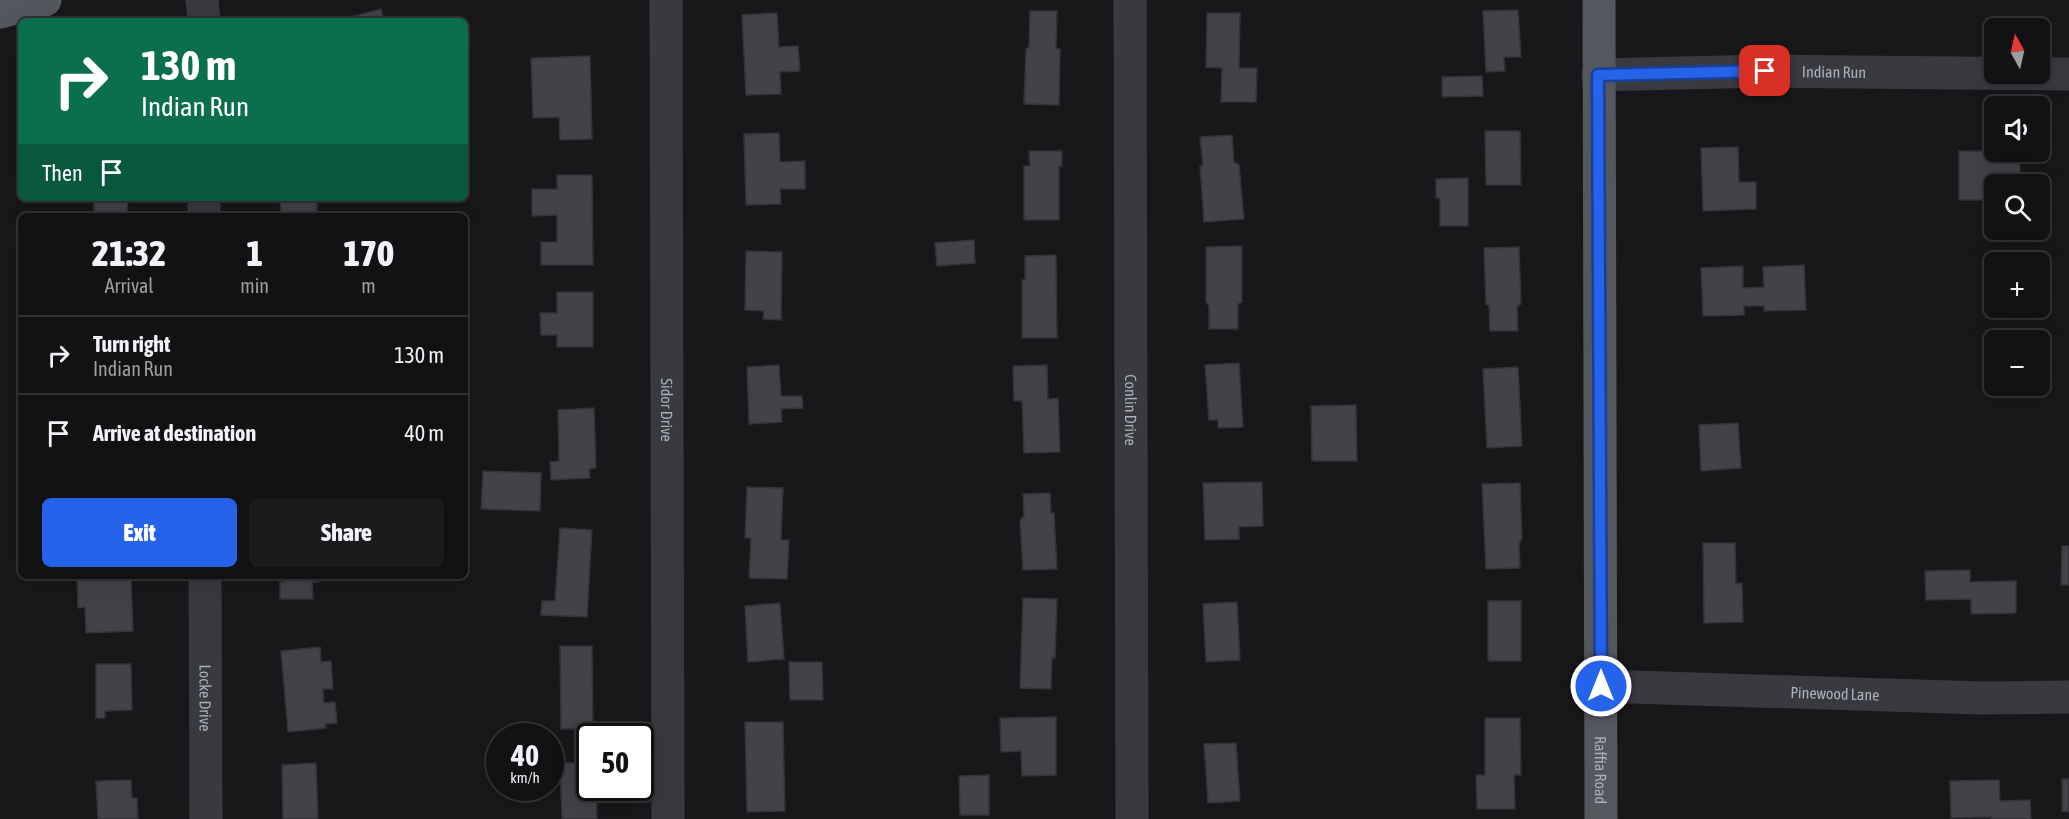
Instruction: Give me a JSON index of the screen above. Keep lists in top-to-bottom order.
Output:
{
  "streets": {
    "main road": ["Raffia Road"],
    "street": [
      "Indian Run",
      "Sidor Drive",
      "Conlin Drive",
      "Pinewood Lane",
      "Locke Drive"
    ]
  },
  "crossings": [
    ["Indian Run", "Raffia Road"],
    ["Pinewood Lane", "Raffia Road"]
  ],
  "north": "top",
  "page": {
    "map_buttons": ["+", "−"],
    "turn": ["130 m", "Indian Run"],
    "then": "Then",
    "eta": [
      "21:32",
      "Arrival",
      "1",
      "min",
      "170",
      "m"
    ],
    "list": [
      {
        "name": "Turn right",
        "note": "Indian Run",
        "value": "130 m"
      },
      {
        "name": "Arrive at destination",
        "value": "40 m"
      }
    ],
    "buttons": ["Exit", "Share"],
    "speed": "40 km/h",
    "limit": "50"
  }
}
